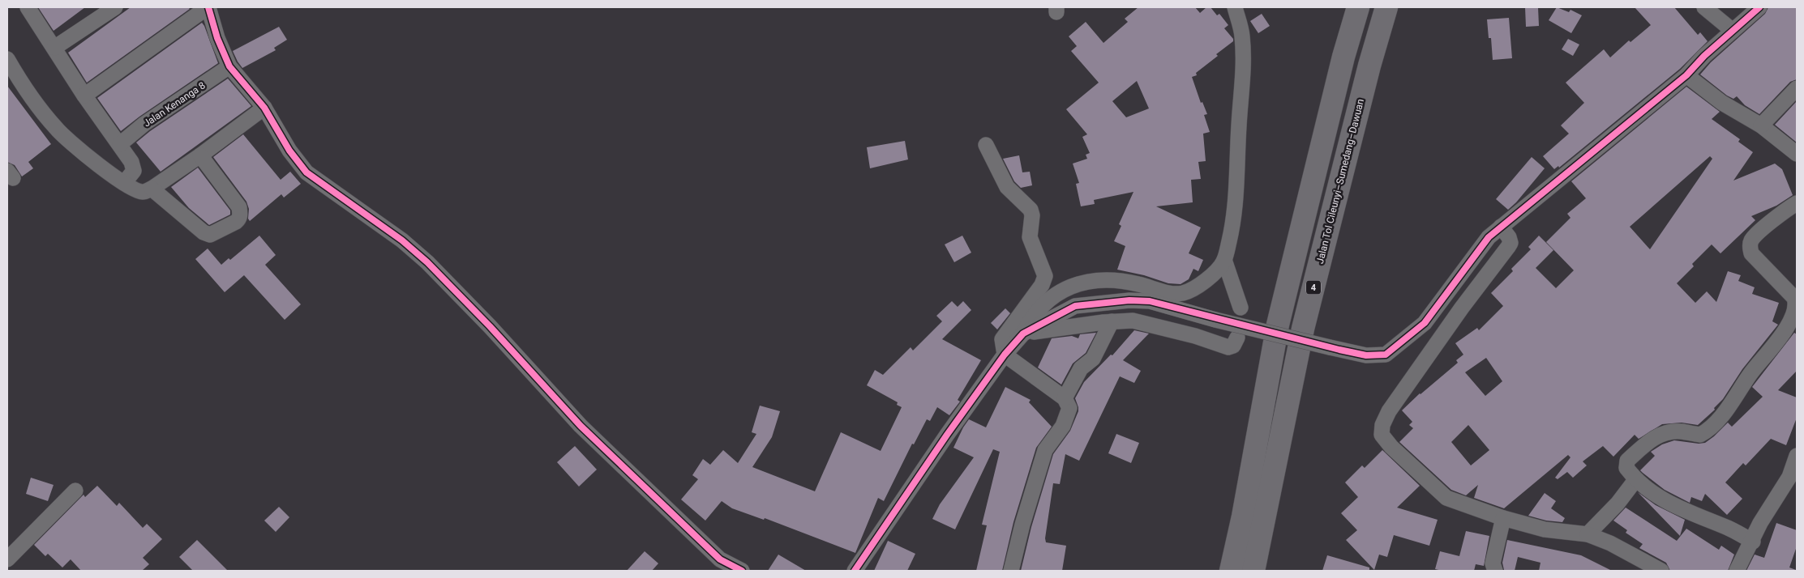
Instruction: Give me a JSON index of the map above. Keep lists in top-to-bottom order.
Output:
{
  "streets": {
    "highway": ["Jalan Tol Cileunyi–Sumedang–Dawuan", "4"],
    "street": ["Jalan Kenanga 8"]
  }
}
